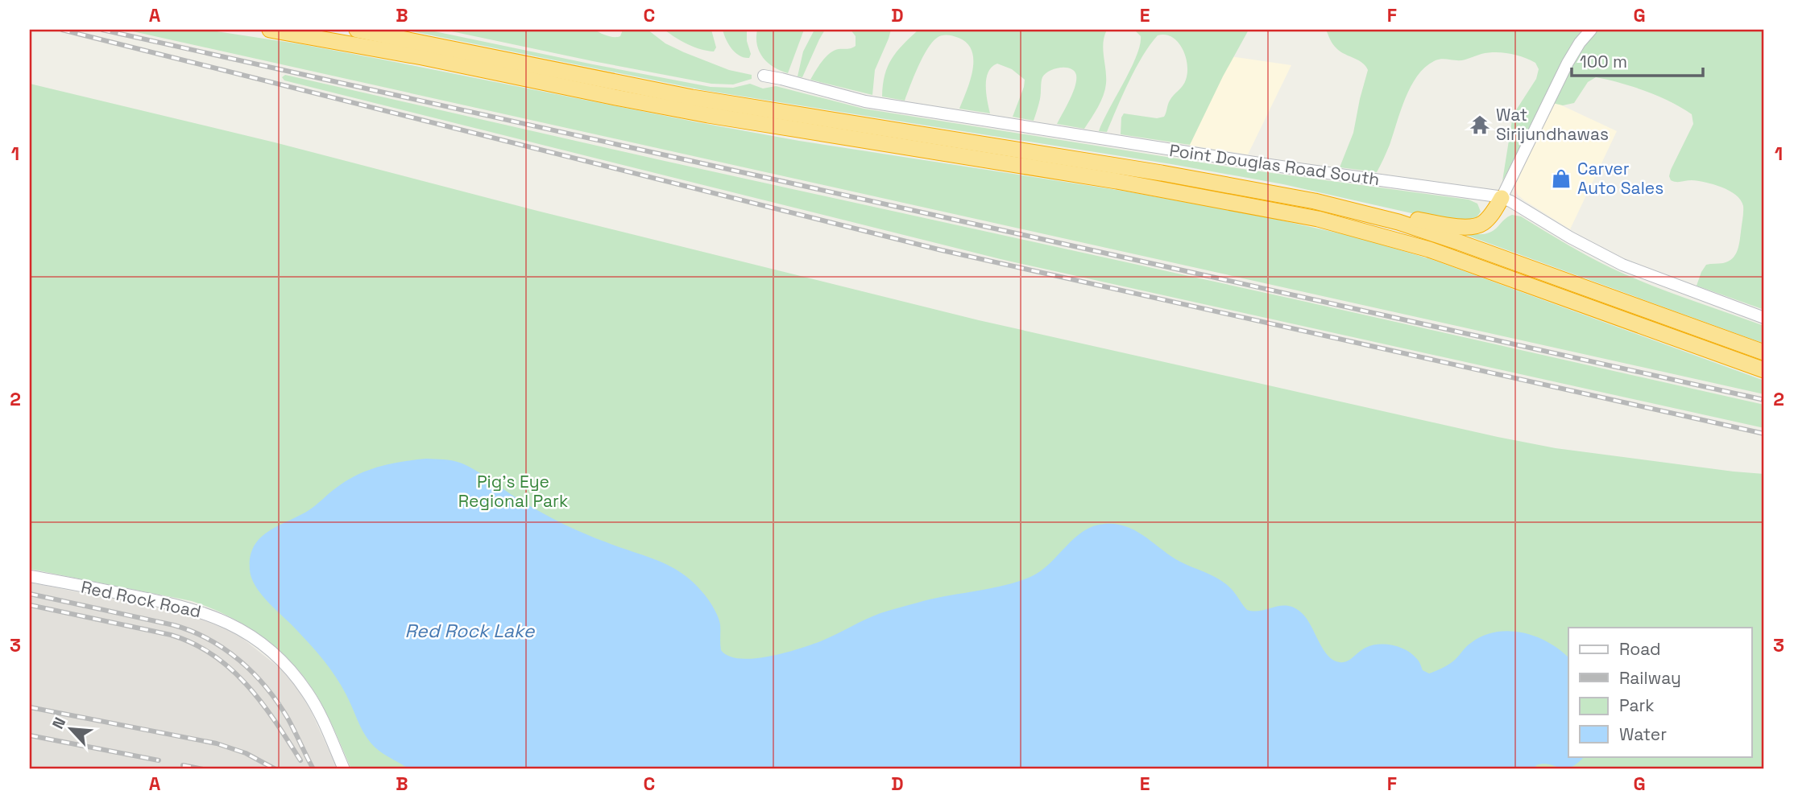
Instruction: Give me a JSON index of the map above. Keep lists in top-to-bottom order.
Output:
{
  "streets": {
    "street": ["Point Douglas Road South", "Red Rock Road"]
  },
  "water": ["Red Rock Lake"],
  "parks": ["Pig's Eye Regional Park"],
  "places": {
    "temple": ["Wat Sirijundhawas"],
    "shop": ["Carver Auto Sales"]
  },
  "legend": [
    "Road",
    "Railway",
    "Park",
    "Water"
  ],
  "scale_bar": "100 m",
  "north": "top left",
  "grid": {
    "columns": [
      "A",
      "B",
      "C",
      "D",
      "E",
      "F",
      "G"
    ],
    "rows": ["1", "2", "3"]
  }
}
